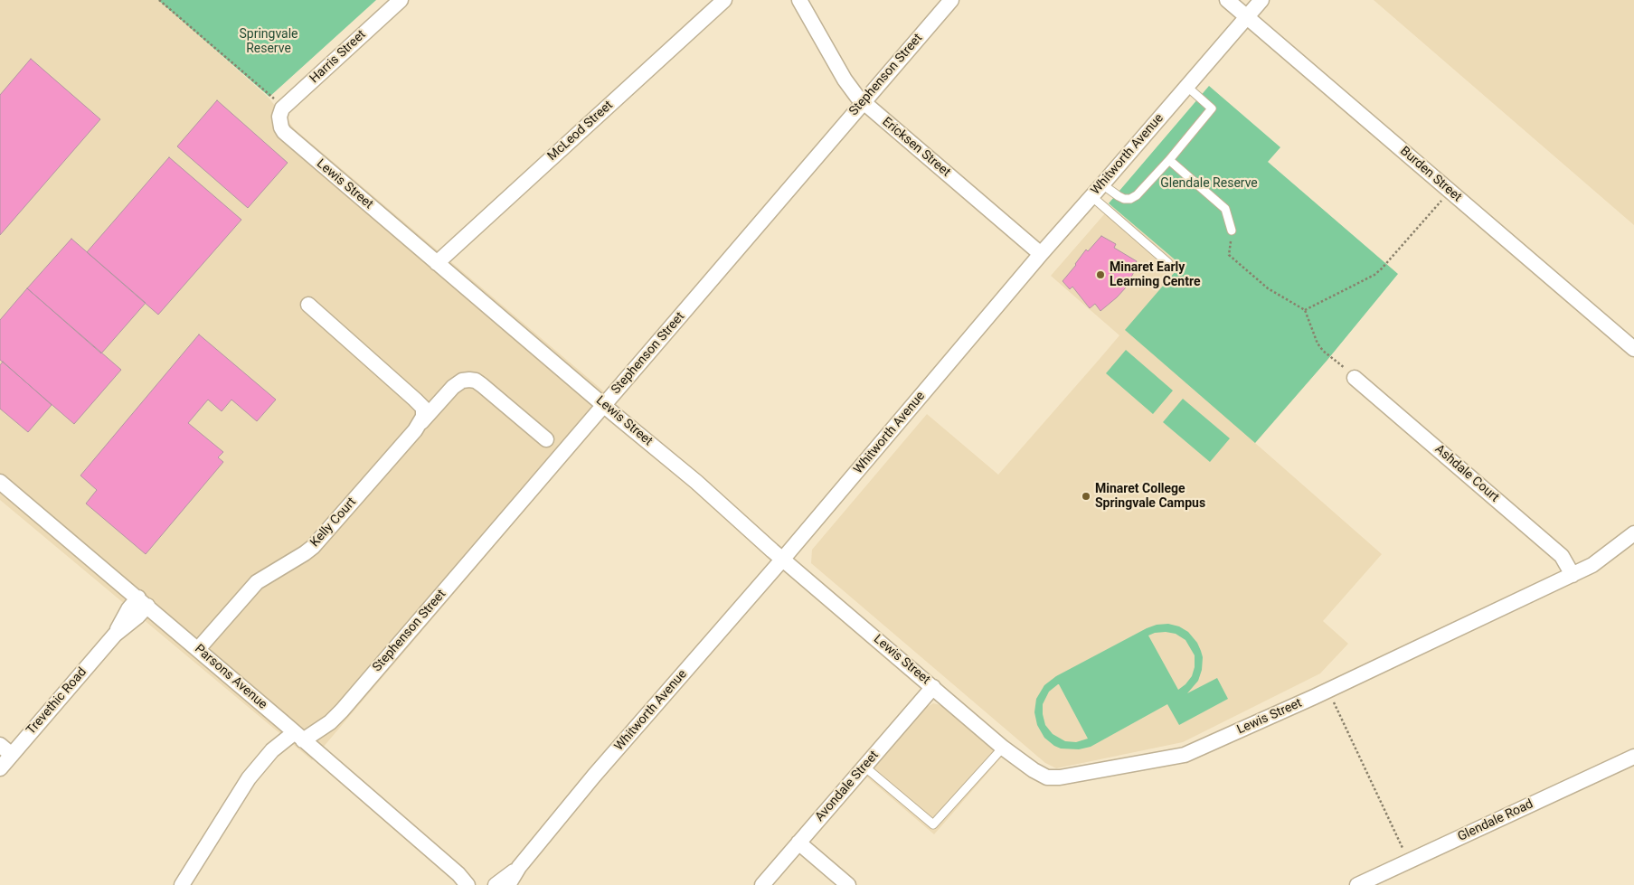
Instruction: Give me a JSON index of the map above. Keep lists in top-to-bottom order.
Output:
{
  "streets": {
    "street": [
      "Harris Street",
      "Stephenson Street",
      "McLeod Street",
      "Ericksen Street",
      "Whitworth Avenue",
      "Burden Street",
      "Lewis Street",
      "Ashdale Court",
      "Kelly Court",
      "Parsons Avenue",
      "Trevethic Road",
      "Avondale Street",
      "Glendale Road"
    ]
  },
  "crossings": [
    ["Harris Street", "Lewis Street"],
    ["Stephenson Street", "Ericksen Street"],
    ["Stephenson Street", "Lewis Street"],
    ["Stephenson Street", "Parsons Avenue"],
    ["McLeod Street", "Lewis Street"],
    ["Ericksen Street", "Whitworth Avenue"],
    ["Whitworth Avenue", "Burden Street"],
    ["Whitworth Avenue", "Lewis Street"],
    ["Lewis Street", "Ashdale Court"],
    ["Lewis Street", "Avondale Street"],
    ["Kelly Court", "Parsons Avenue"],
    ["Parsons Avenue", "Trevethic Road"]
  ],
  "parks": ["Springvale Reserve", "Glendale Reserve"],
  "places": ["Minaret Early Learning Centre", "Minaret College Springvale Campus"]
}
